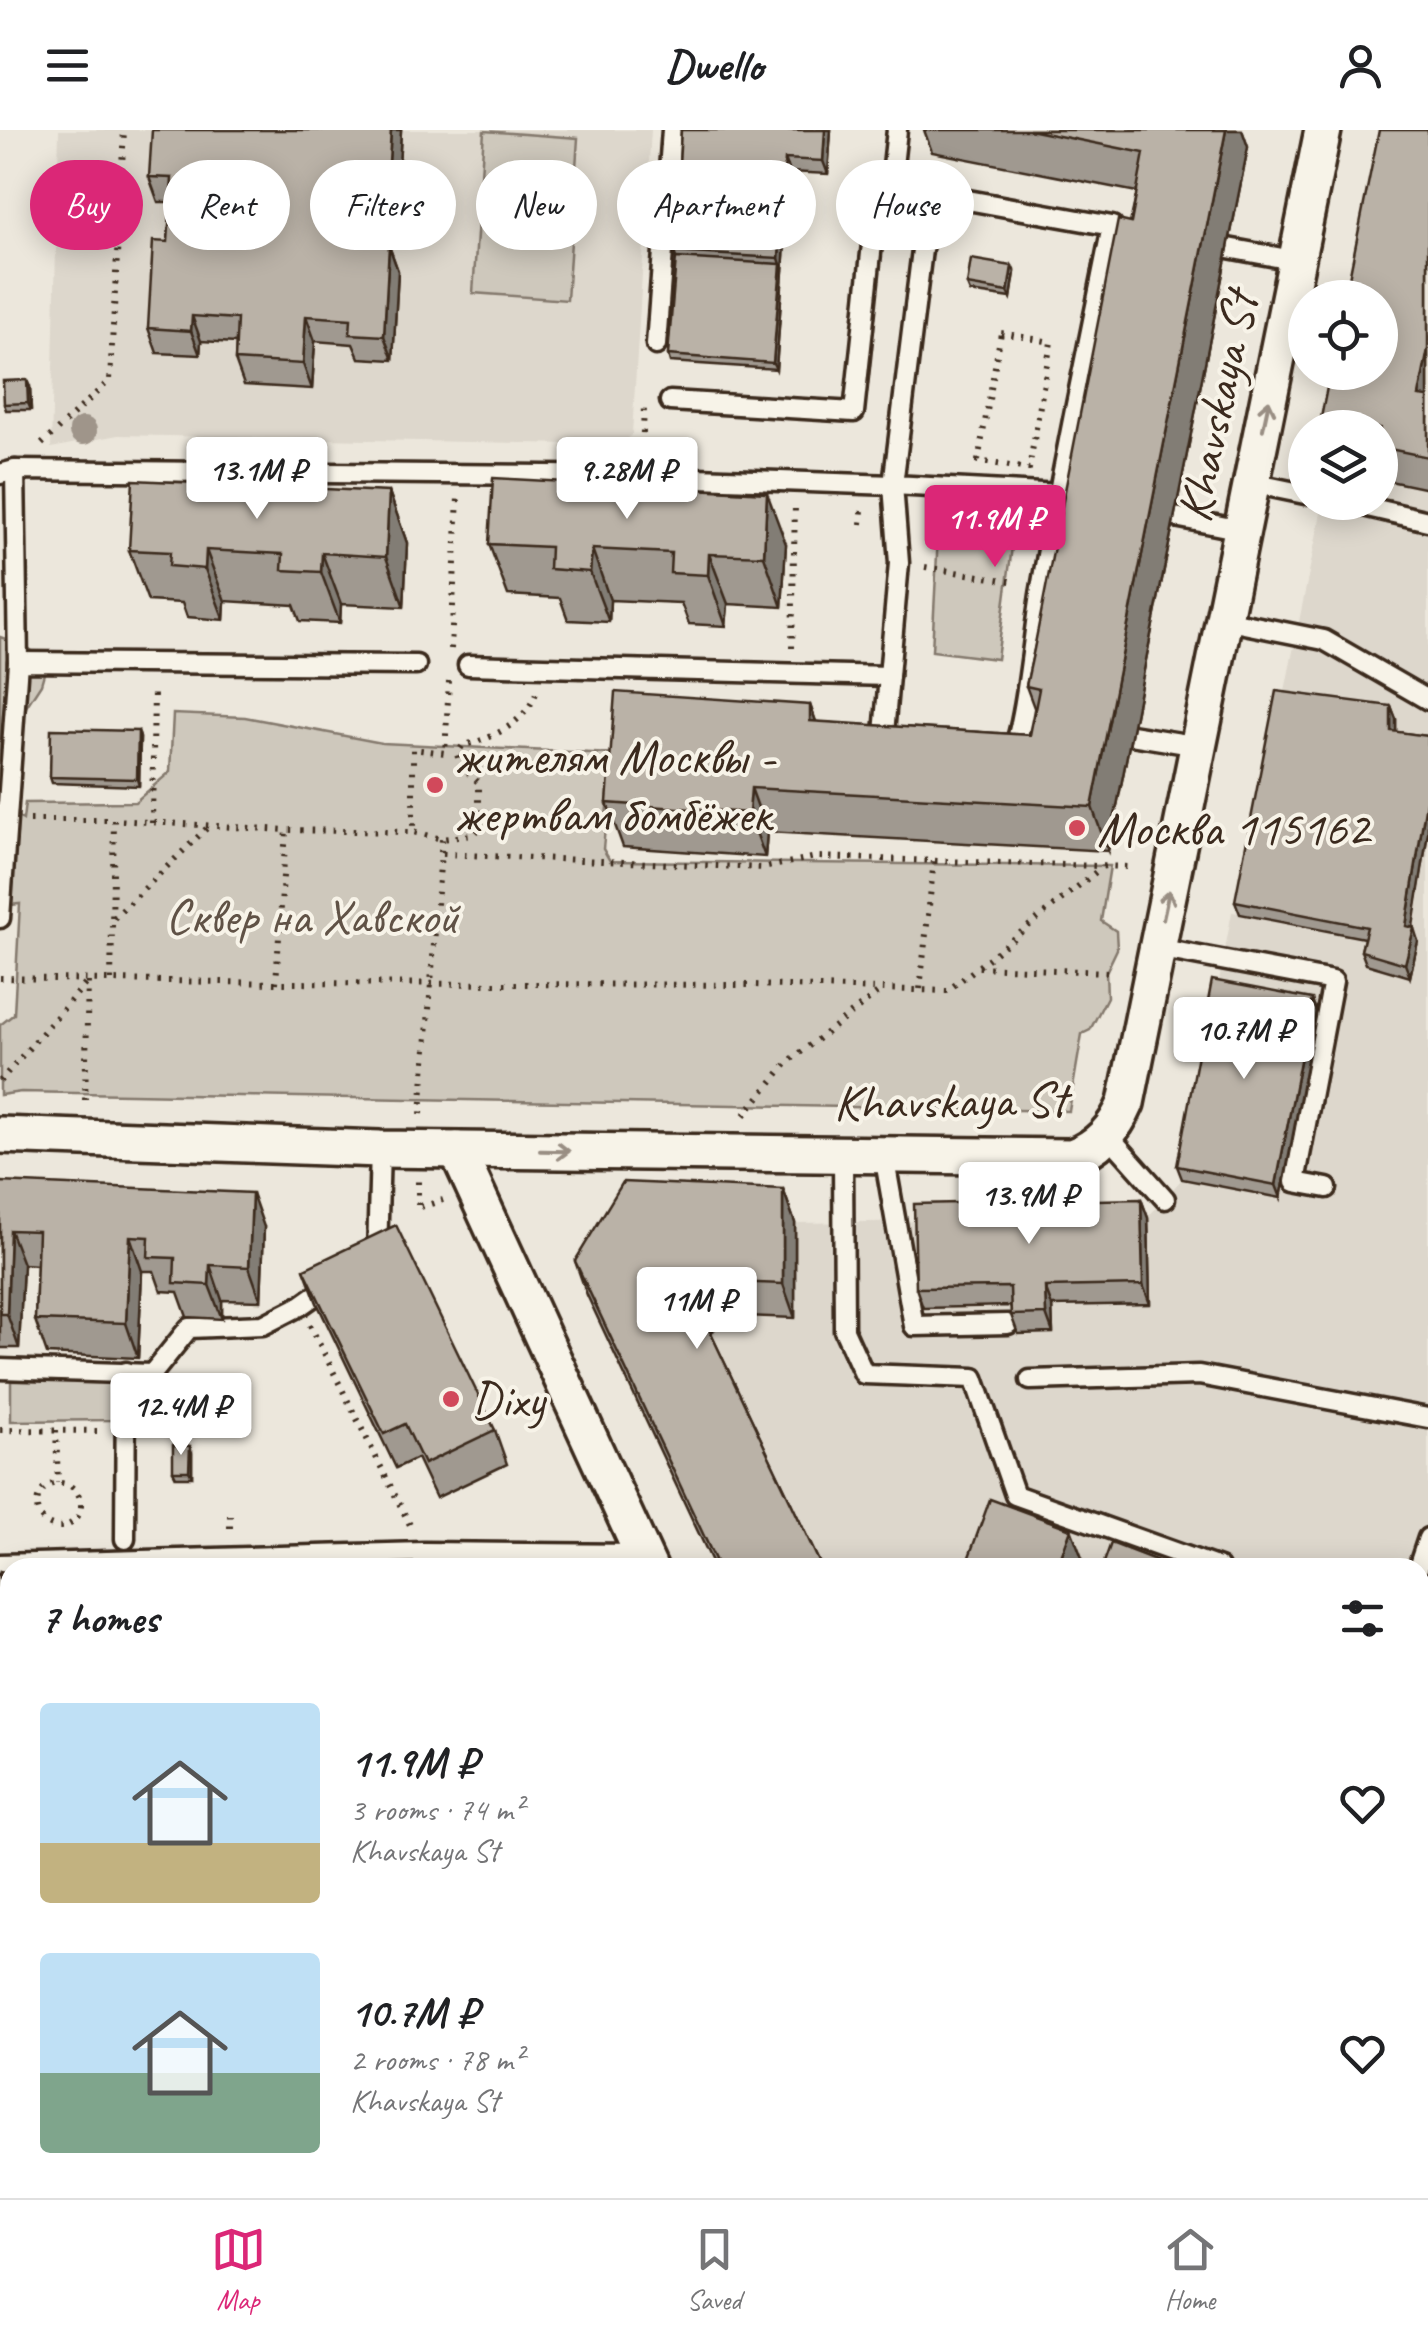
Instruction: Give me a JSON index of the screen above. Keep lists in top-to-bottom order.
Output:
{
  "streets": {
    "street": ["Khavskaya St"]
  },
  "parks": ["Сквер на Хавской"],
  "places": ["жителям Москвы - жертвам бомбёжек", "Москва 115162", "Dixy"],
  "page": {
    "header": "Dwello",
    "chip": [
      "Buy",
      "Rent",
      "Filters",
      "New",
      "Apartment",
      "House"
    ],
    "price": [
      "13.1M ₽",
      "9.28M ₽",
      "11.9M ₽",
      "10.7M ₽",
      "13.9M ₽",
      "11M ₽",
      "12.4M ₽"
    ],
    "heading": "7 homes",
    "list": [
      {
        "name": "11.9M ₽",
        "note": "3 rooms · 74 m² · Khavskaya St"
      },
      {
        "name": "10.7M ₽",
        "note": "2 rooms · 78 m² · Khavskaya St"
      }
    ],
    "tabs": ["Map", "Saved", "Home"]
  }
}
